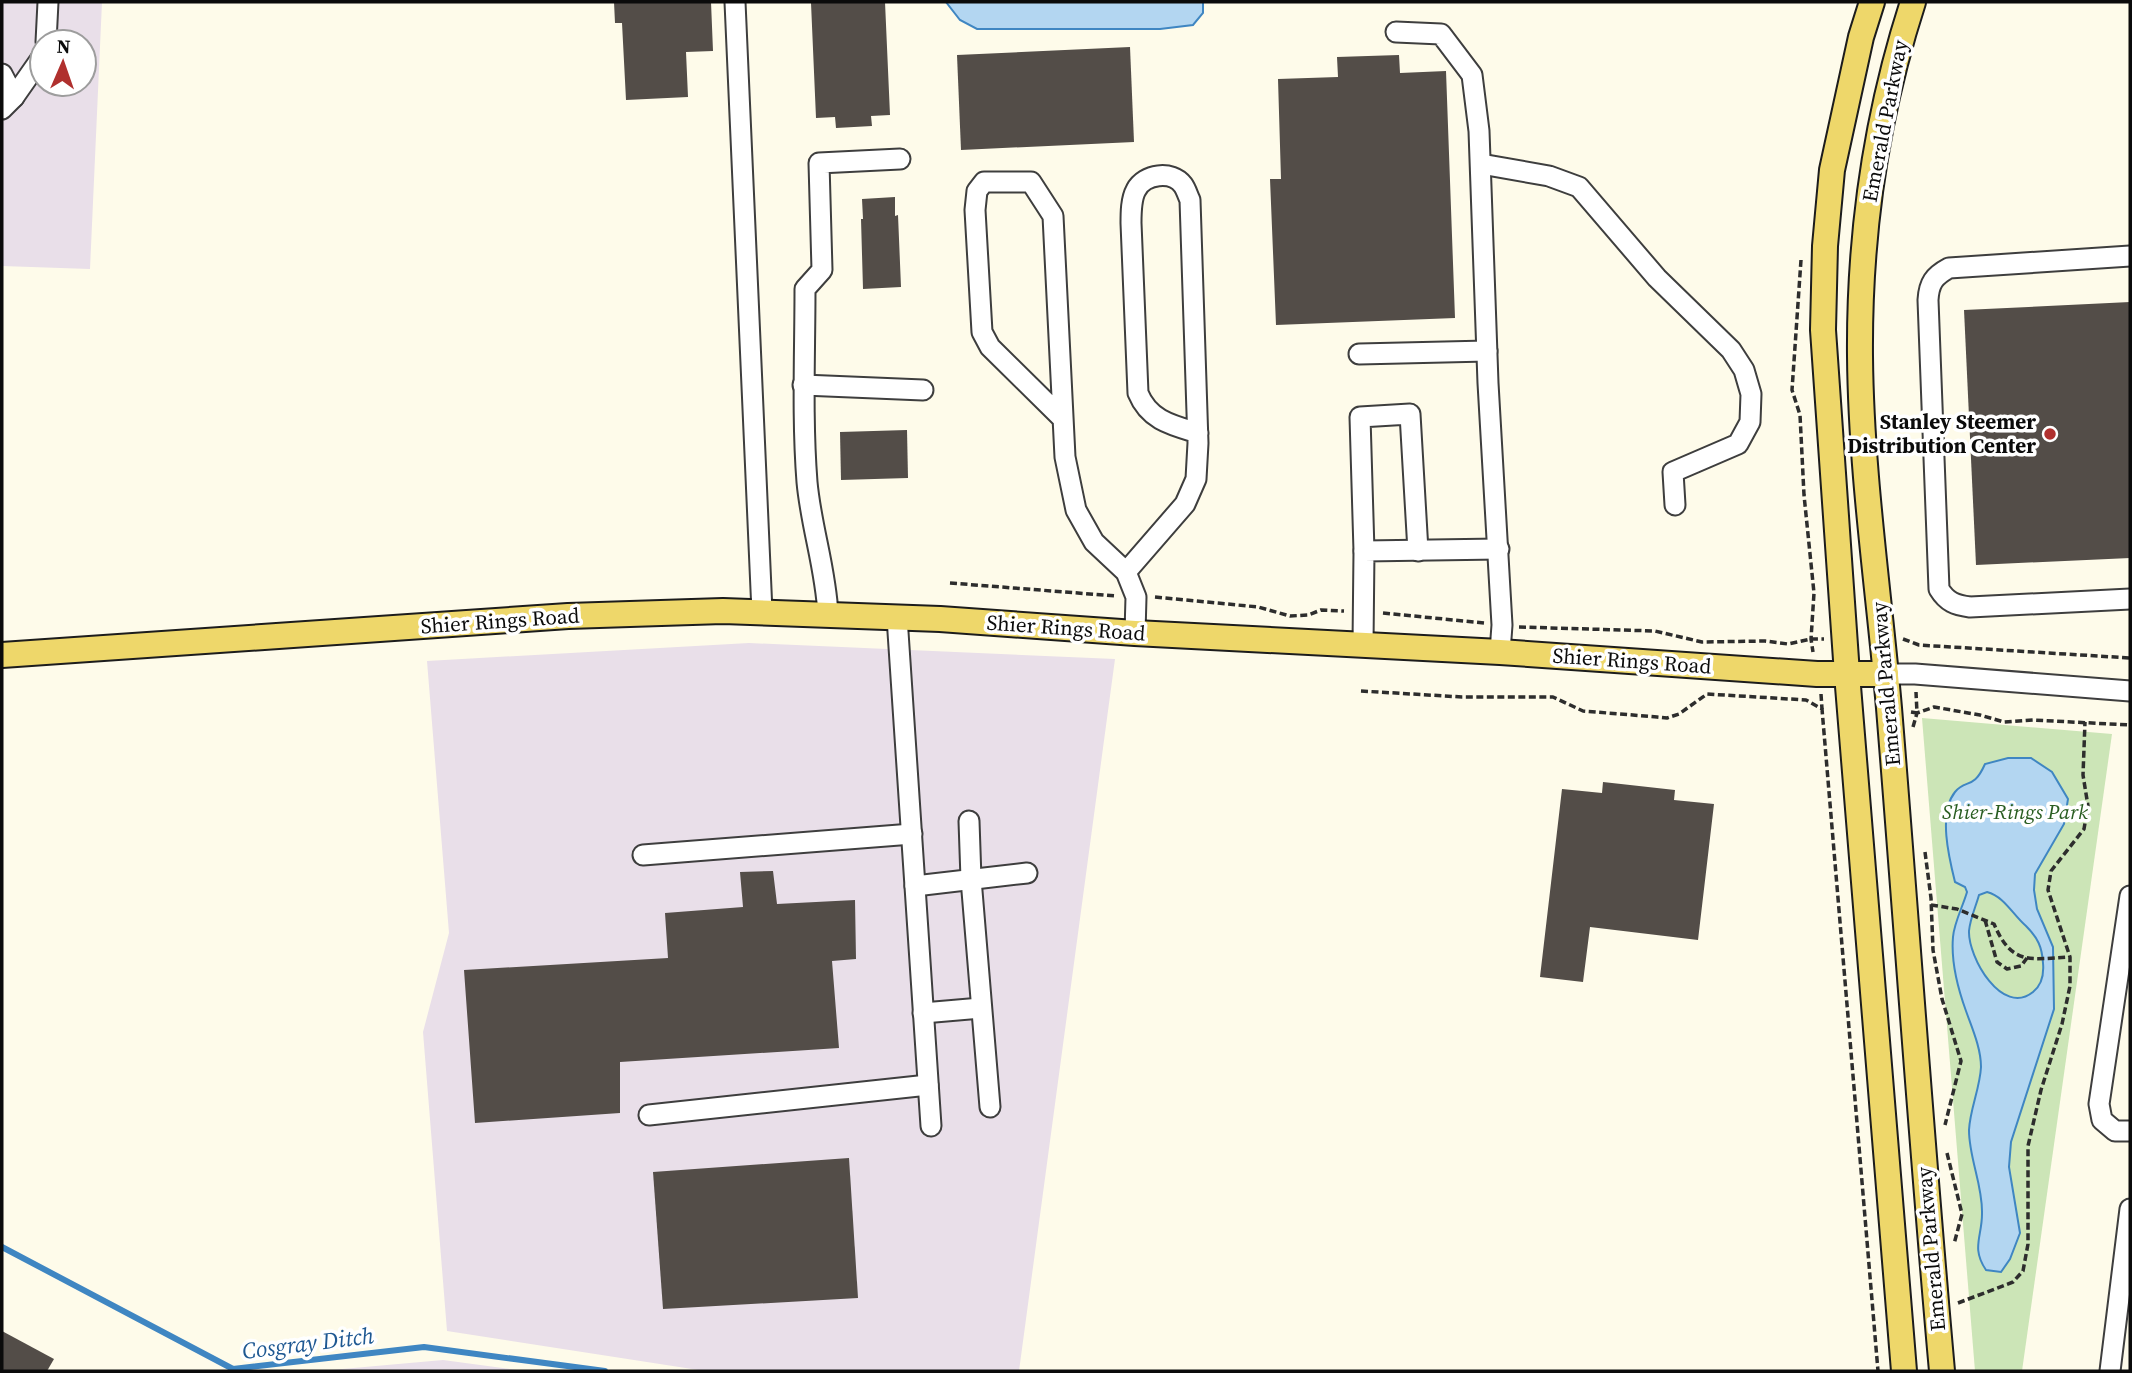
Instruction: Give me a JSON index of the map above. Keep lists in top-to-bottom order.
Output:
{
  "streets": {
    "main road": ["Emerald Parkway", "Shier Rings Road"]
  },
  "crossings": [
    ["Emerald Parkway", "Shier Rings Road"]
  ],
  "water": ["Cosgray Ditch"],
  "parks": ["Shier-Rings Park"],
  "places": ["Stanley Steemer Distribution Center"],
  "north": "top"
}
